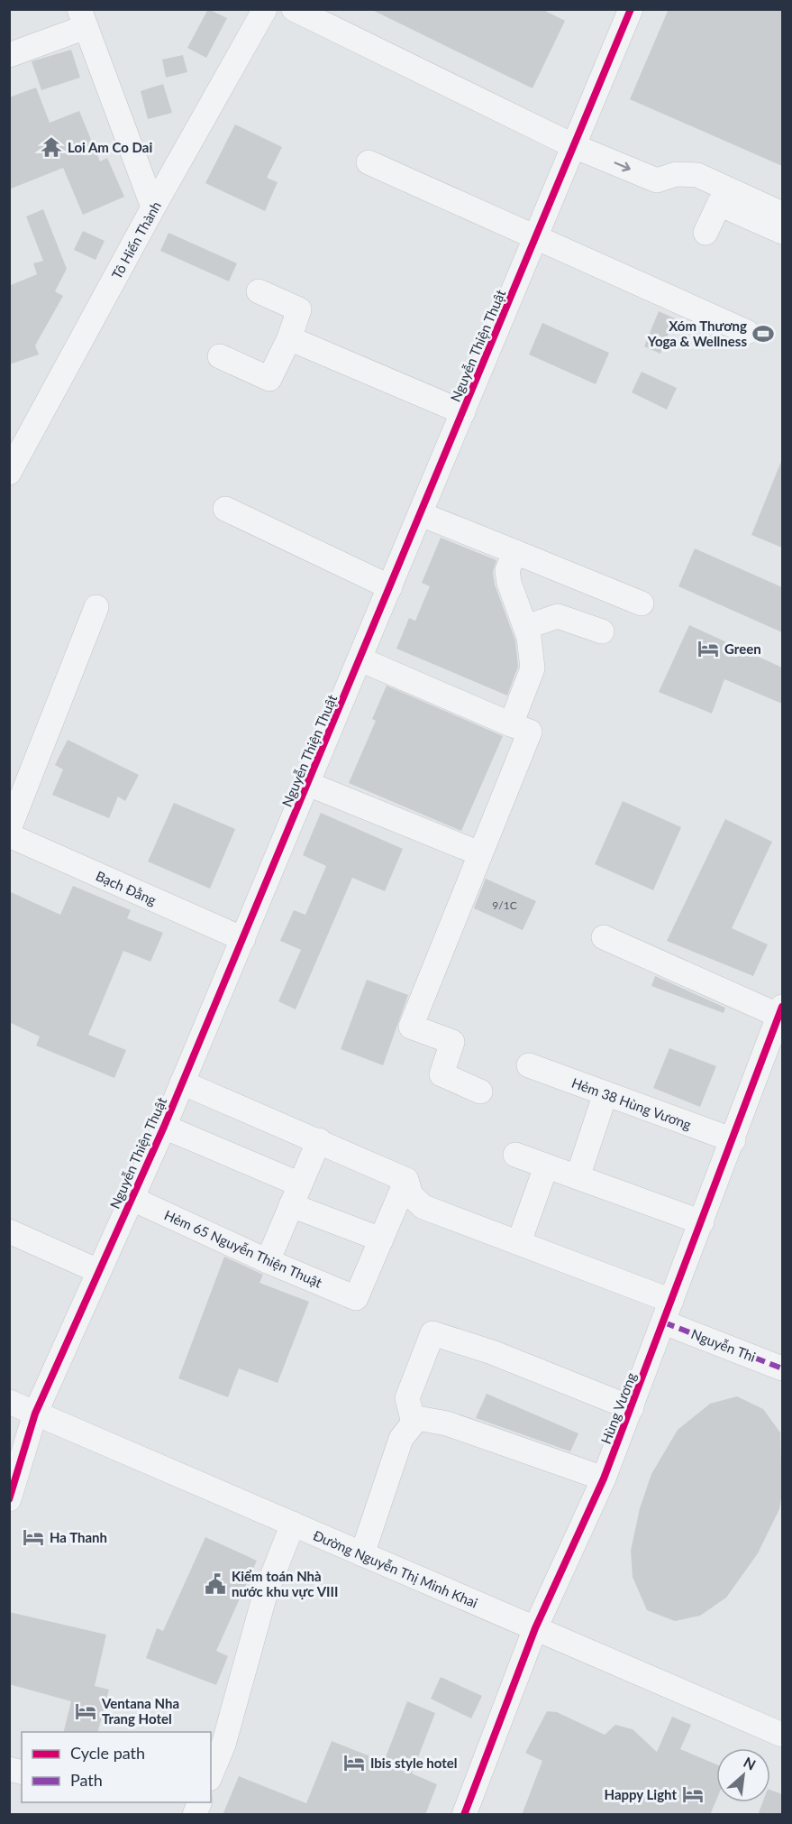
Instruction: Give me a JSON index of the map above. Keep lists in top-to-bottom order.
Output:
{
  "streets": {
    "street": [
      "Tô Hiến Thành",
      "Nguyễn Thiện Thuật",
      "Bạch Đằng",
      "Hẻm 38 Hùng Vương",
      "Hẻm 65 Nguyễn Thiện Thuật",
      "Nguyễn Thi",
      "Hùng Vương",
      "Đường Nguyễn Thị Minh Khai"
    ]
  },
  "crossings": [
    ["Nguyễn Thiện Thuật", "Bạch Đằng"],
    ["Nguyễn Thiện Thuật", "Hẻm 65 Nguyễn Thiện Thuật"],
    ["Nguyễn Thiện Thuật", "Đường Nguyễn Thị Minh Khai"],
    ["Hẻm 38 Hùng Vương", "Hùng Vương"],
    ["Nguyễn Thi", "Hùng Vương"],
    ["Hùng Vương", "Đường Nguyễn Thị Minh Khai"]
  ],
  "places": {
    "temple": ["Loi Am Co Dai"],
    "sports": ["Xóm Thương Yoga & Wellness"],
    "hotel": [
      "Green",
      "Ha Thanh",
      "Ventana Nha Trang Hotel",
      "Ibis style hotel",
      "Happy Light"
    ],
    "public building": ["Kiểm toán Nhà nước khu vực VIII"]
  },
  "house_numbers": ["9/1C"],
  "legend": ["Cycle path", "Path"],
  "north": "top right"
}
